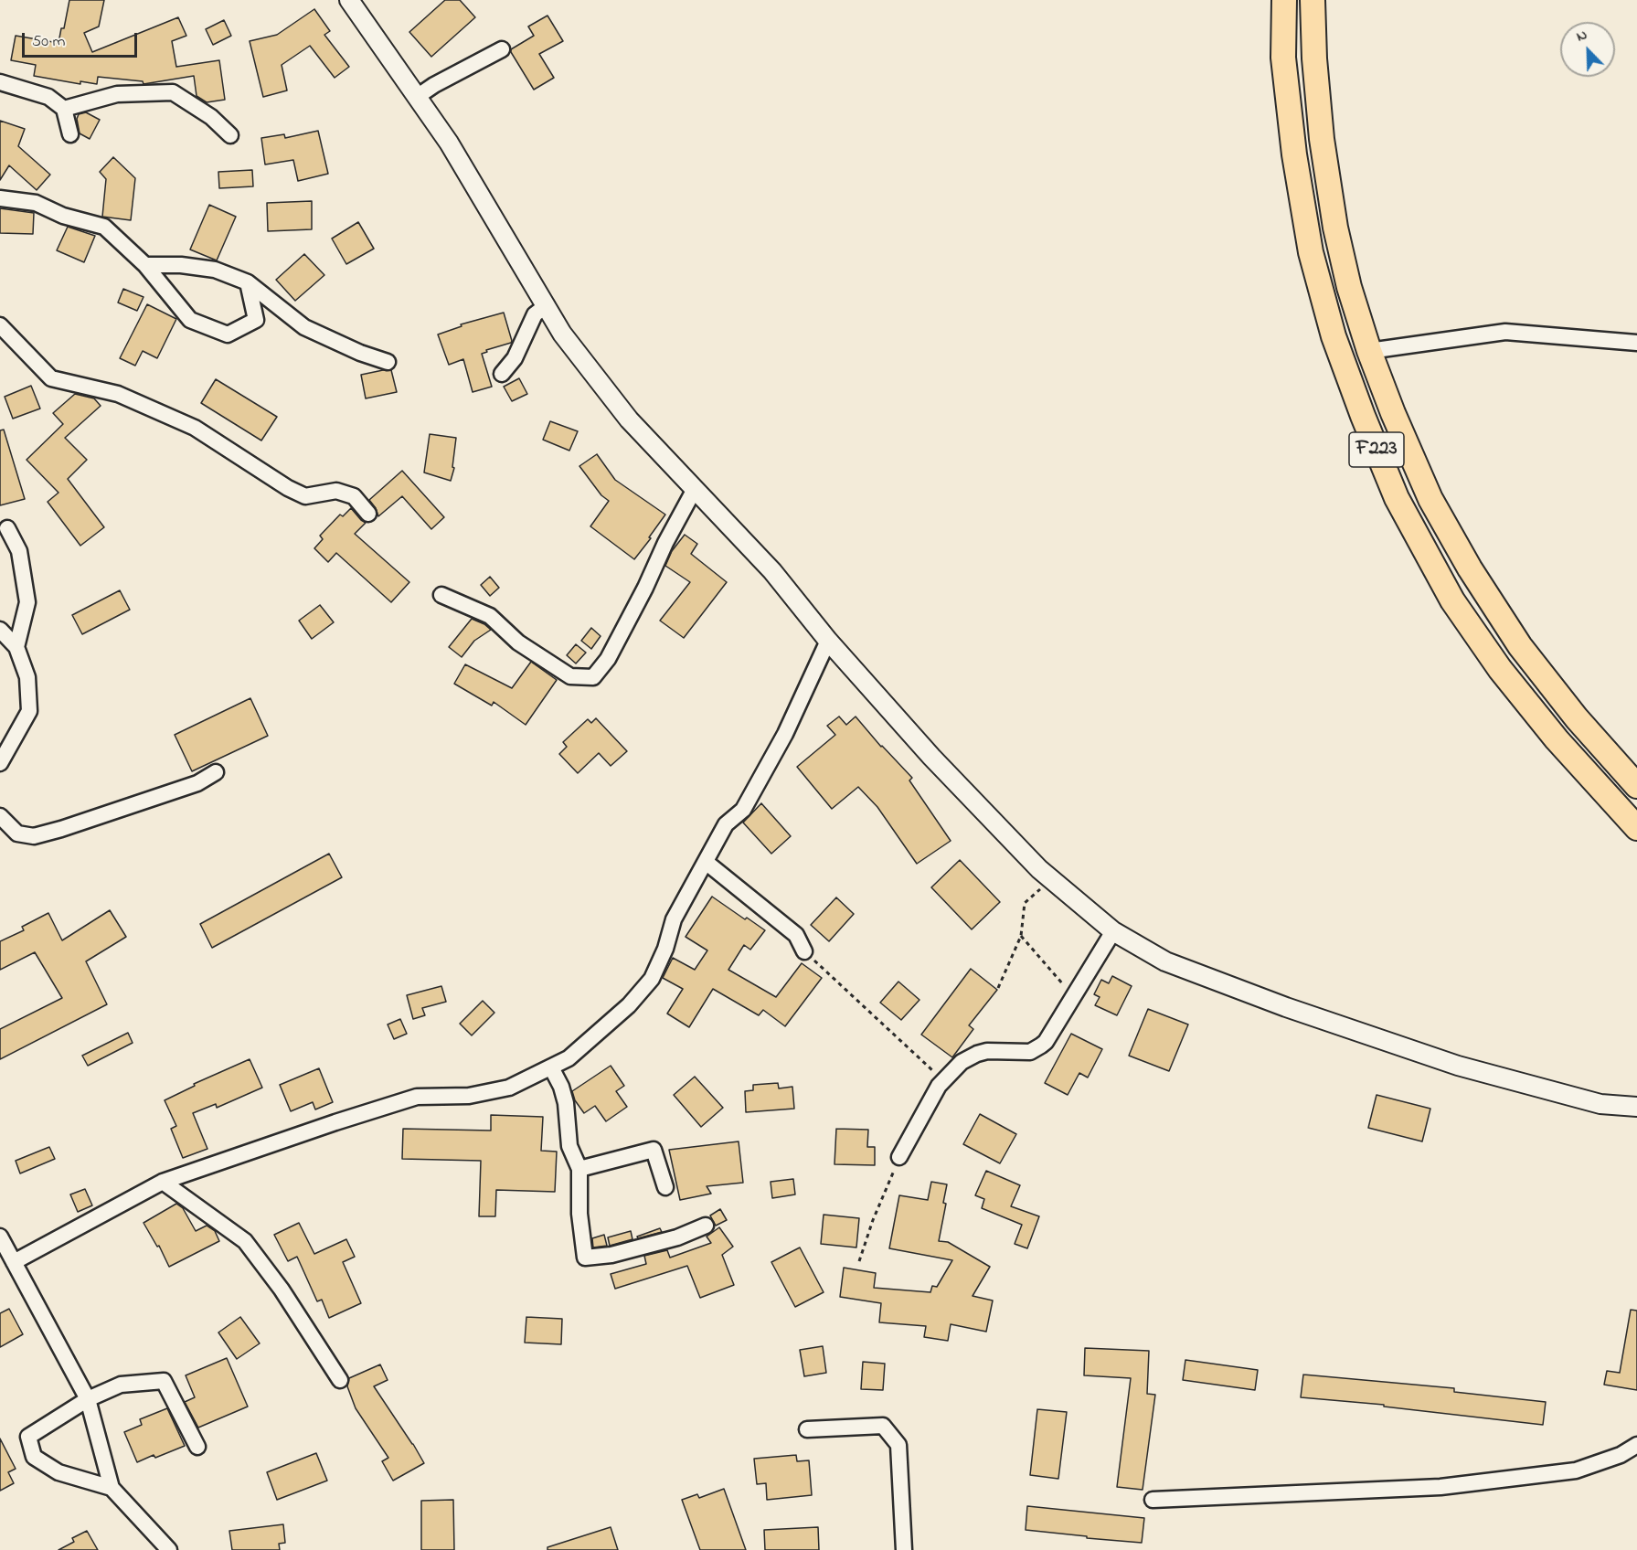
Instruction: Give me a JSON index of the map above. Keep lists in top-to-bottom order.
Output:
{
  "streets": {
    "main road": ["F223"]
  },
  "scale_bar": "50 m",
  "north": "top left"
}
